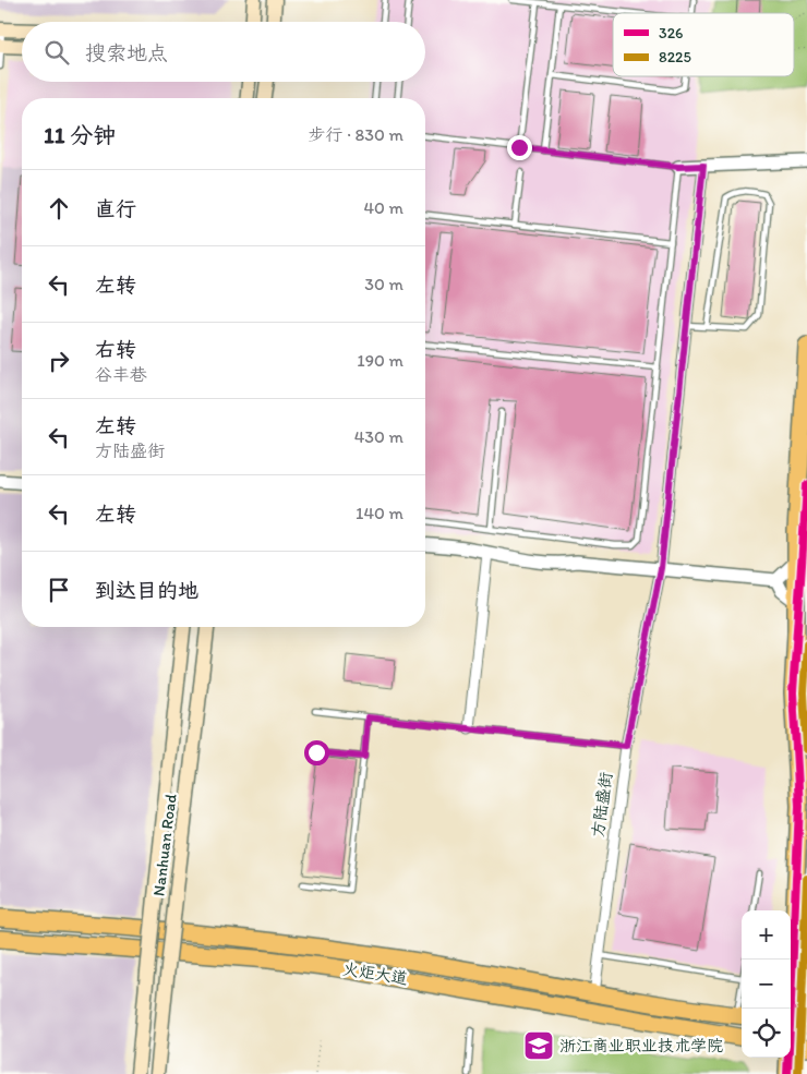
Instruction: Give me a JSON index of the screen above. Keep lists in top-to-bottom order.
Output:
{
  "streets": {
    "main road": ["Nanhuan Road", "火炬大道"],
    "street": ["方陆盛街"]
  },
  "crossings": [
    ["方陆盛街", "火炬大道"]
  ],
  "places": {
    "school or university": ["浙江商业职业技术学院"]
  },
  "lines": ["transit line 326", "transit line 8225"],
  "legend": ["326", "8225"],
  "page": {
    "search": "搜索地点",
    "heading": ["11 分钟", "步行 · 830 m"],
    "list": [
      ["直行", "40 m"],
      ["左转", "30 m"],
      ["右转", "谷丰巷", "190 m"],
      ["左转", "方陆盛街", "430 m"],
      ["左转", "140 m"],
      "到达目的地"
    ],
    "map_buttons": ["+", "−"]
  }
}
